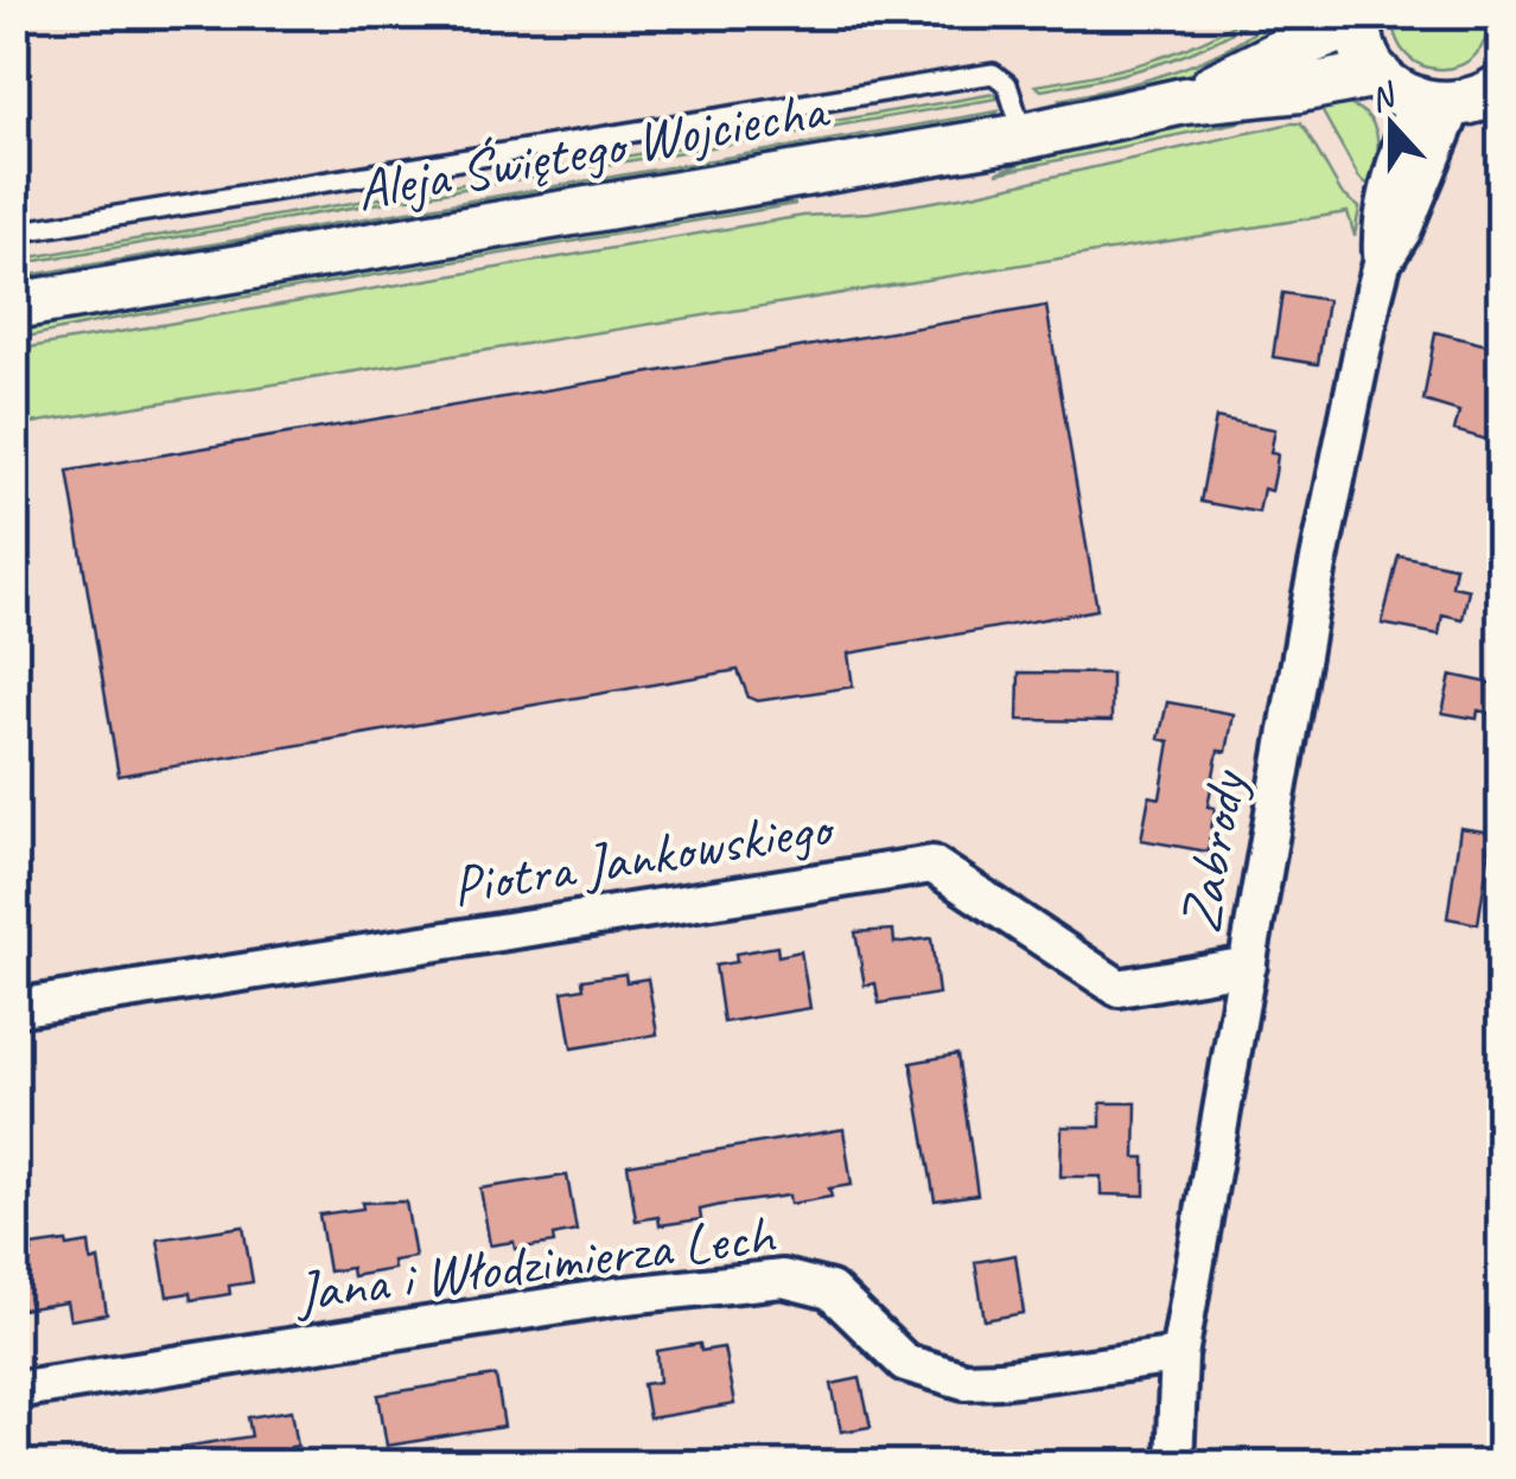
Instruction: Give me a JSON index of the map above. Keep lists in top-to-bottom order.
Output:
{
  "streets": {
    "street": [
      "Aleja Świętego Wojciecha",
      "Zabrody",
      "Piotra Jankowskiego",
      "Jana i Włodzimierza Lech"
    ]
  },
  "crossings": [
    ["Aleja Świętego Wojciecha", "Zabrody"],
    ["Zabrody", "Piotra Jankowskiego"],
    ["Zabrody", "Jana i Włodzimierza Lech"]
  ],
  "north": "top"
}
